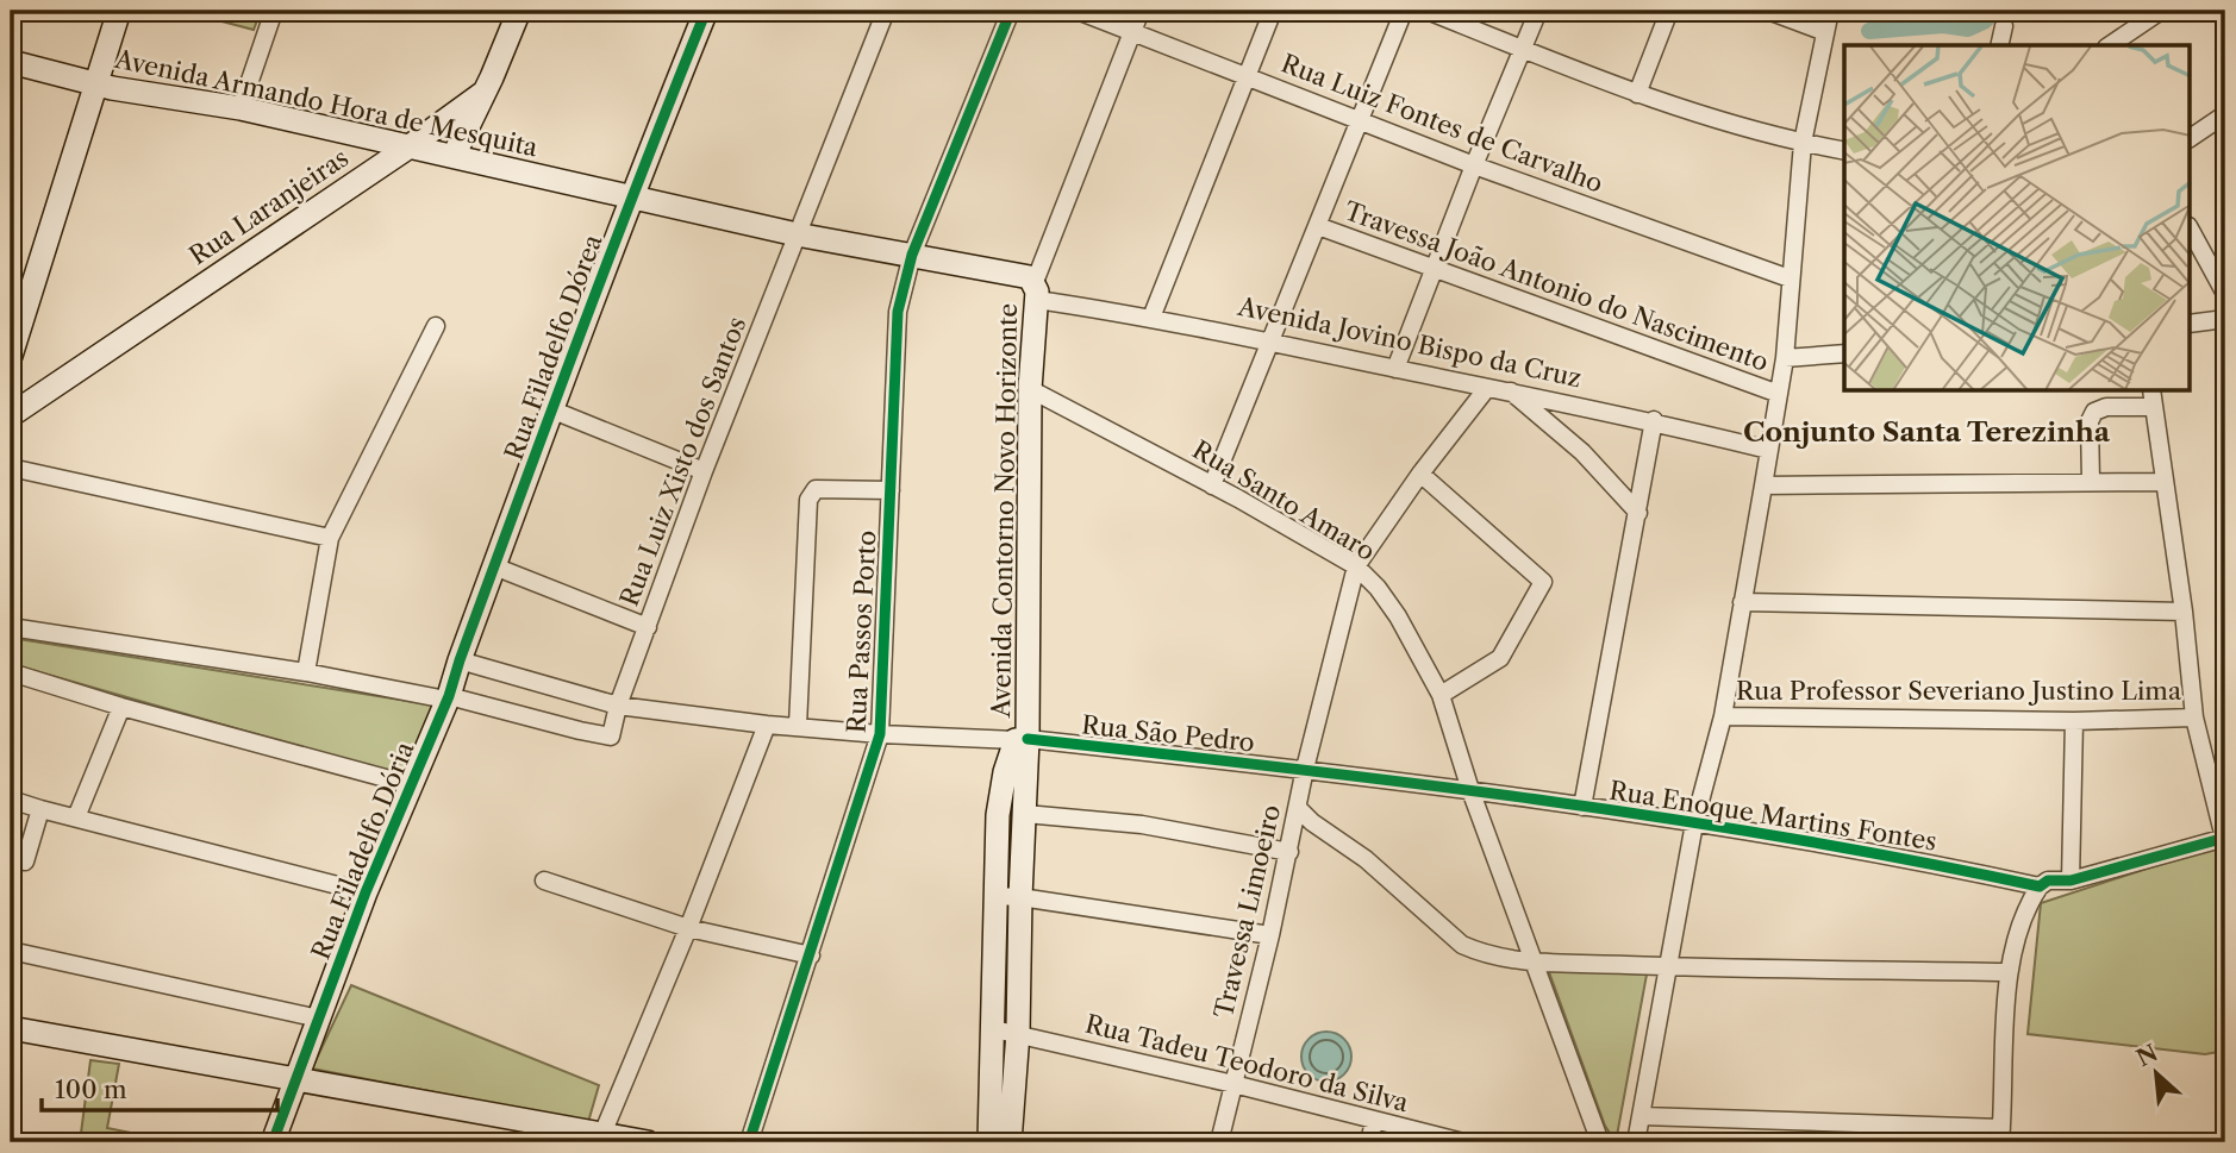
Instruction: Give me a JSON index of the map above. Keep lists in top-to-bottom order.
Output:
{
  "streets": {
    "main road": [
      "Avenida Armando Hora de Mesquita",
      "Rua Laranjeiras",
      "Avenida Jovino Bispo da Cruz",
      "Rua Filadelfo Dórea",
      "Avenida Contorno Novo Horizonte",
      "Rua Filadelfo Dória"
    ],
    "street": [
      "Rua Luiz Fontes de Carvalho",
      "Travessa João Antonio do Nascimento",
      "Rua Luiz Xisto dos Santos",
      "Rua Santo Amaro",
      "Rua Passos Porto",
      "Rua Professor Severiano Justino Lima",
      "Rua São Pedro",
      "Rua Enoque Martins Fontes",
      "Travessa Limoeiro",
      "Rua Tadeu Teodoro da Silva"
    ]
  },
  "crossings": [
    ["Avenida Armando Hora de Mesquita", "Rua Laranjeiras"],
    ["Avenida Armando Hora de Mesquita", "Avenida Jovino Bispo da Cruz"],
    ["Avenida Armando Hora de Mesquita", "Rua Filadelfo Dórea"],
    ["Avenida Jovino Bispo da Cruz", "Rua Filadelfo Dórea"],
    ["Avenida Jovino Bispo da Cruz", "Rua Luiz Xisto dos Santos"],
    ["Avenida Jovino Bispo da Cruz", "Avenida Contorno Novo Horizonte"],
    ["Avenida Jovino Bispo da Cruz", "Rua Passos Porto"],
    ["Avenida Jovino Bispo da Cruz", "Travessa Limoeiro"],
    ["Rua Filadelfo Dórea", "Rua Luiz Xisto dos Santos"],
    ["Rua Filadelfo Dórea", "Rua São Pedro"],
    ["Rua Filadelfo Dórea", "Rua Filadelfo Dória"],
    ["Rua Luiz Xisto dos Santos", "Rua São Pedro"],
    ["Rua Luiz Xisto dos Santos", "Rua Filadelfo Dória"],
    ["Rua Santo Amaro", "Avenida Contorno Novo Horizonte"],
    ["Rua Santo Amaro", "Rua Enoque Martins Fontes"],
    ["Rua Santo Amaro", "Travessa Limoeiro"],
    ["Avenida Contorno Novo Horizonte", "Rua São Pedro"],
    ["Rua Passos Porto", "Rua São Pedro"],
    ["Rua São Pedro", "Rua Enoque Martins Fontes"],
    ["Rua São Pedro", "Travessa Limoeiro"],
    ["Rua Enoque Martins Fontes", "Travessa Limoeiro"],
    ["Travessa Limoeiro", "Rua Tadeu Teodoro da Silva"]
  ],
  "districts": ["Conjunto Santa Terezinha"],
  "scale_bar": "100 m",
  "north": "top left"
}
